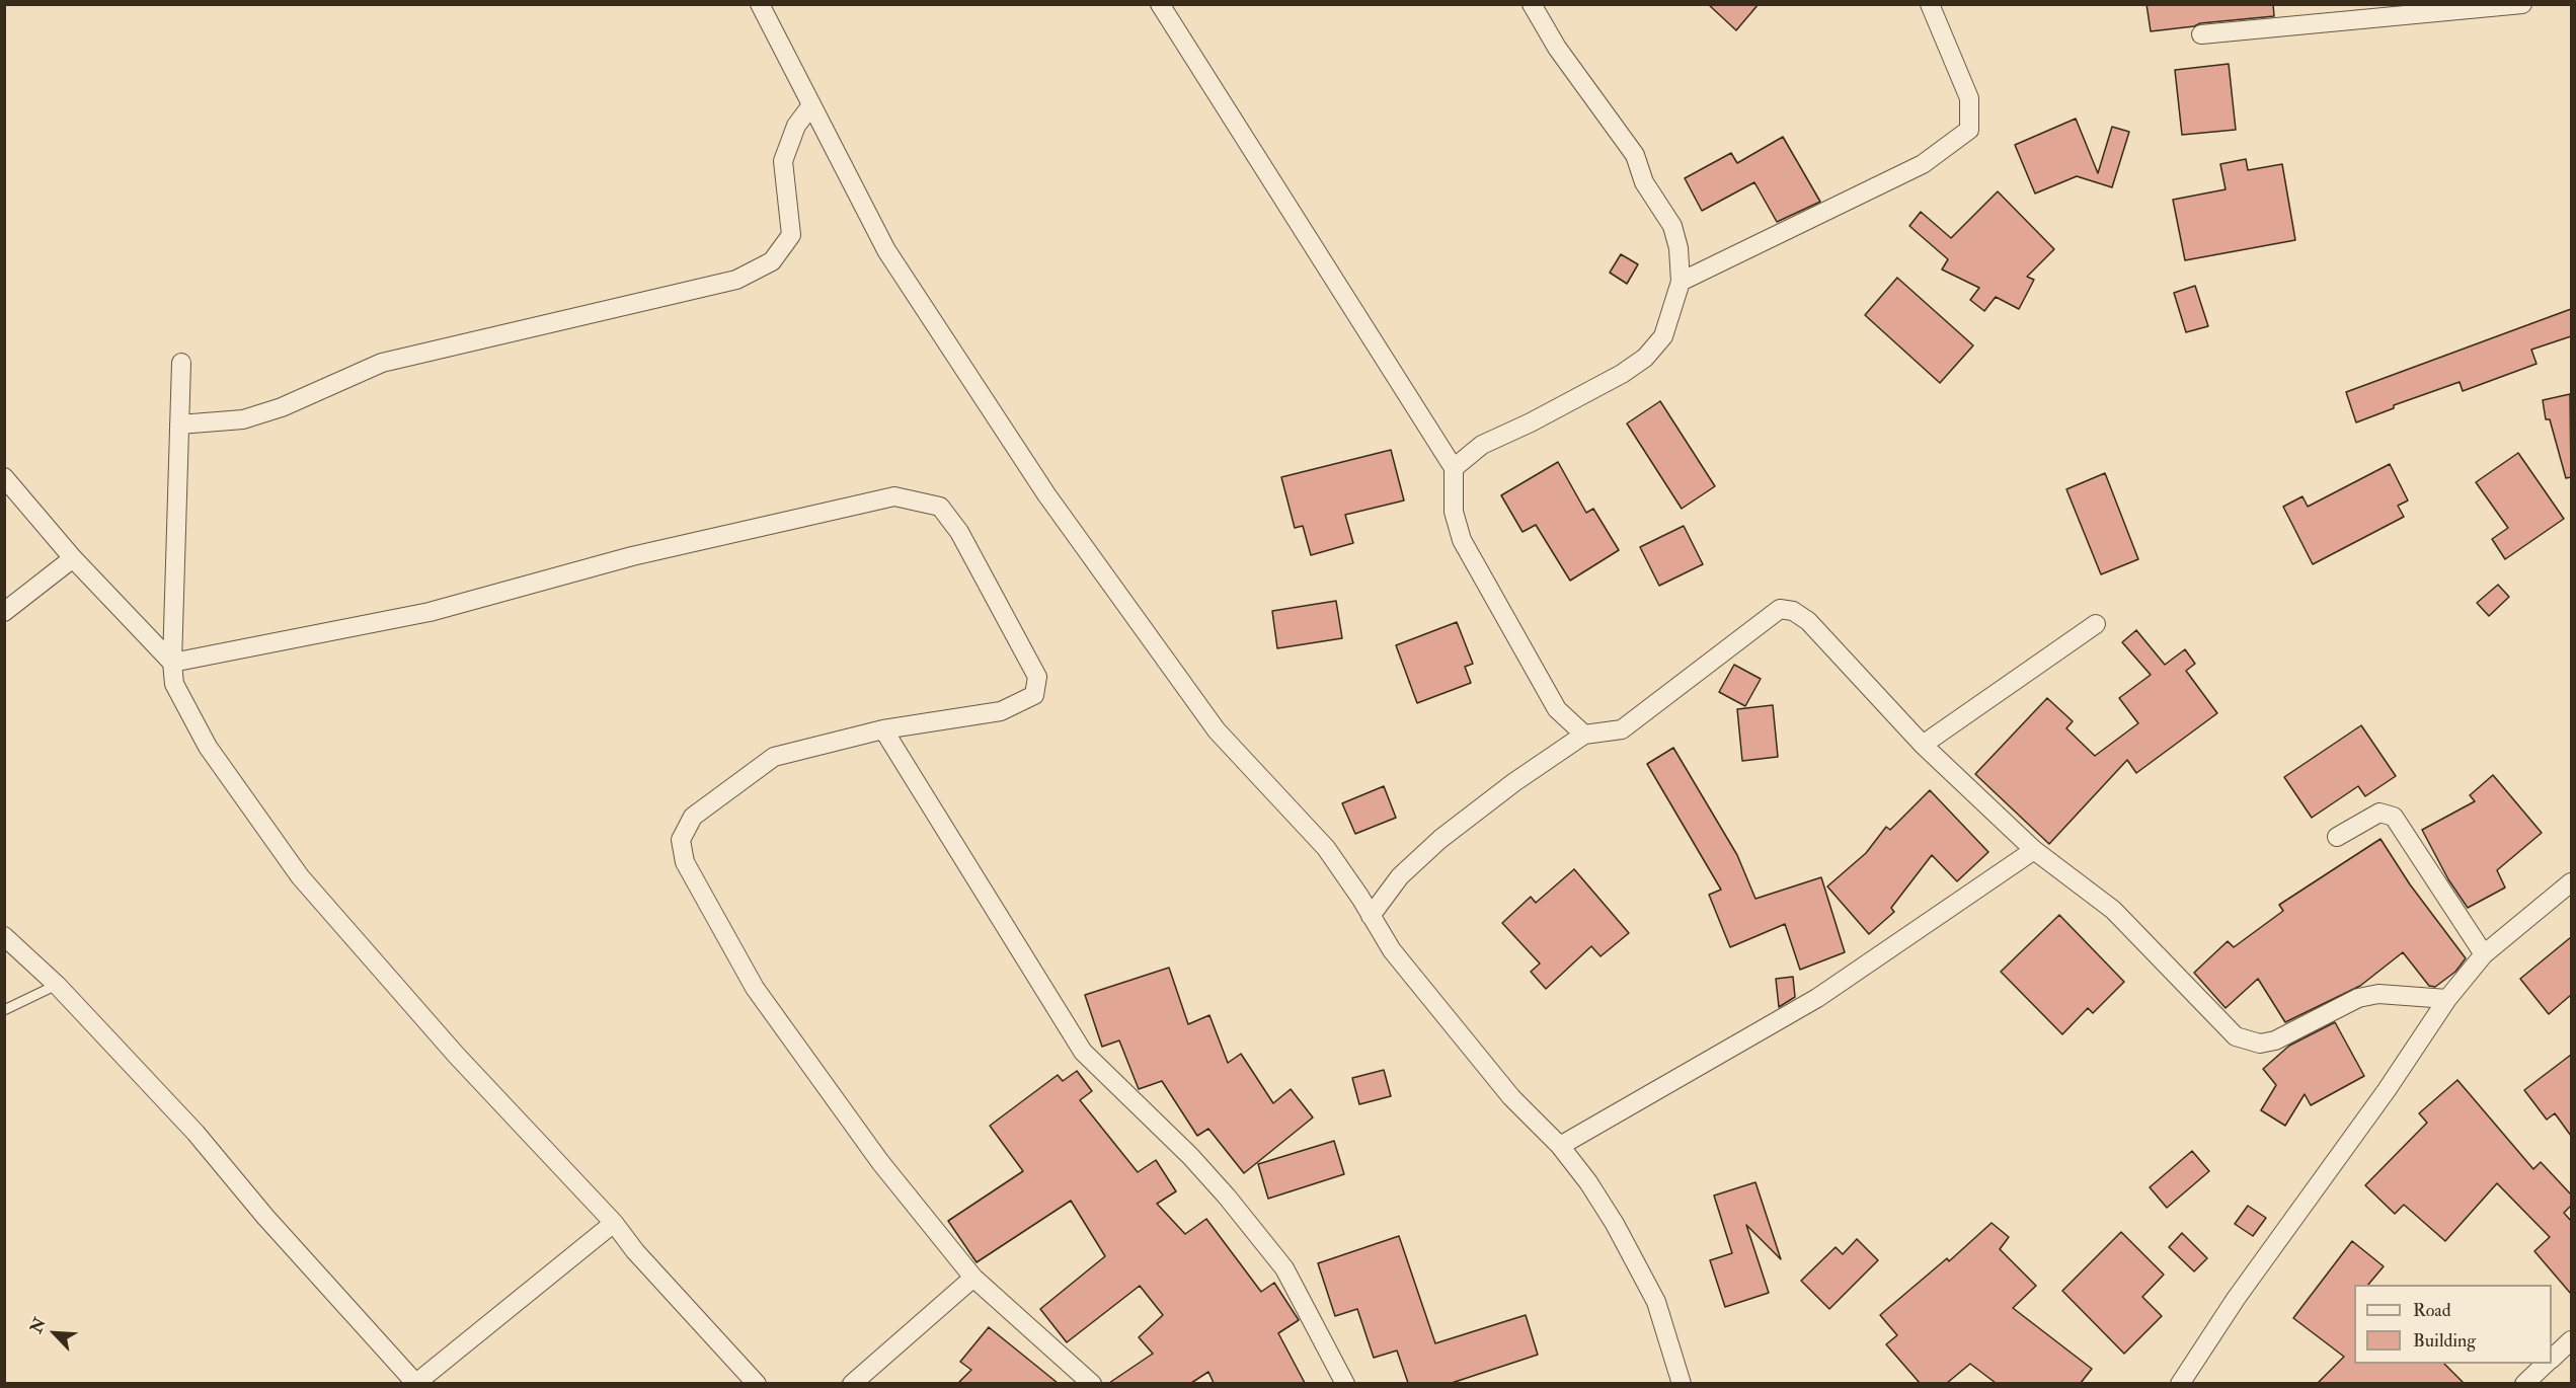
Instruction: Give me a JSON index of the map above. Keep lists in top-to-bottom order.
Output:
{
  "legend": ["Road", "Building"],
  "north": "top left"
}
